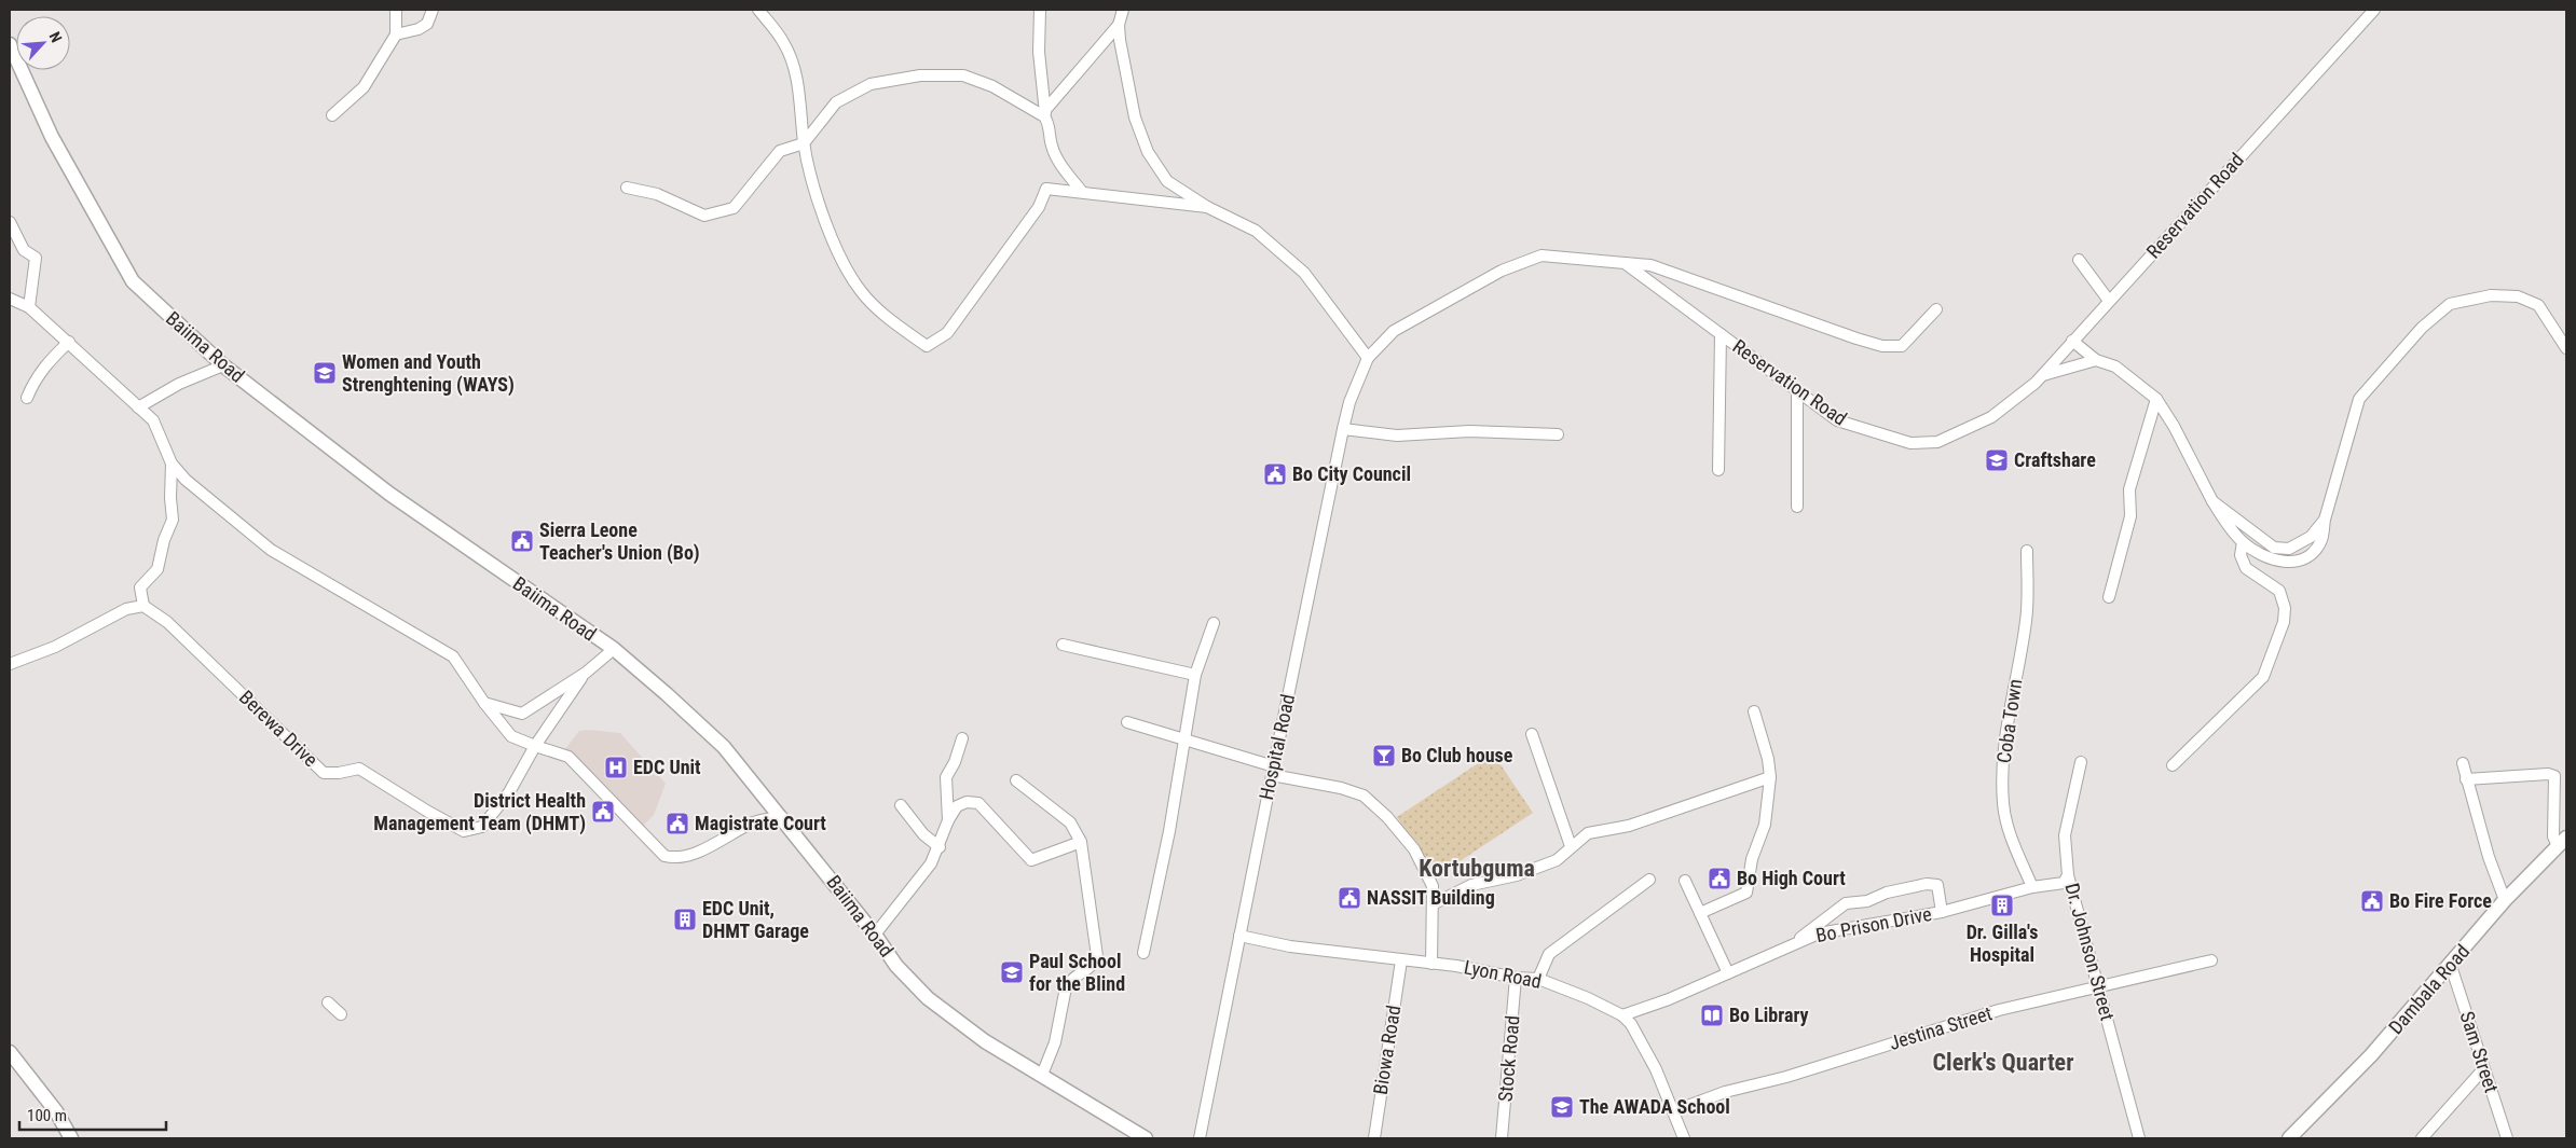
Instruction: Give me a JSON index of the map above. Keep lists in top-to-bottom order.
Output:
{
  "streets": {
    "street": [
      "Reservation Road",
      "Baiima Road",
      "Coba Town",
      "Berewa Drive",
      "Hospital Road",
      "Bo Prison Drive",
      "Dr. Johnson Street",
      "Lyon Road",
      "Dambala Road",
      "Jestina Street",
      "Biowa Road",
      "Sam Street",
      "Stock Road"
    ]
  },
  "crossings": [
    ["Coba Town", "Bo Prison Drive"],
    ["Hospital Road", "Lyon Road"],
    ["Bo Prison Drive", "Dr. Johnson Street"],
    ["Bo Prison Drive", "Lyon Road"],
    ["Dr. Johnson Street", "Jestina Street"],
    ["Lyon Road", "Jestina Street"],
    ["Lyon Road", "Biowa Road"],
    ["Lyon Road", "Stock Road"],
    ["Dambala Road", "Sam Street"]
  ],
  "districts": ["Kortubguma", "Clerk's Quarter"],
  "places": {
    "school or university": [
      "Women and Youth Strenghtening (WAYS)",
      "Craftshare",
      "Paul School for the Blind",
      "The AWADA School"
    ],
    "public building": [
      "Bo City Council",
      "Sierra Leone Teacher's Union (Bo)",
      "District Health Management Team (DHMT)",
      "Magistrate Court",
      "Bo High Court",
      "NASSIT Building",
      "Bo Fire Force"
    ],
    "bar": ["Bo Club house"],
    "hospital": ["EDC Unit"],
    "building": ["Dr. Gilla's Hospital", "EDC Unit, DHMT Garage"],
    "library": ["Bo Library"]
  },
  "scale_bar": "100 m",
  "north": "top right"
}
